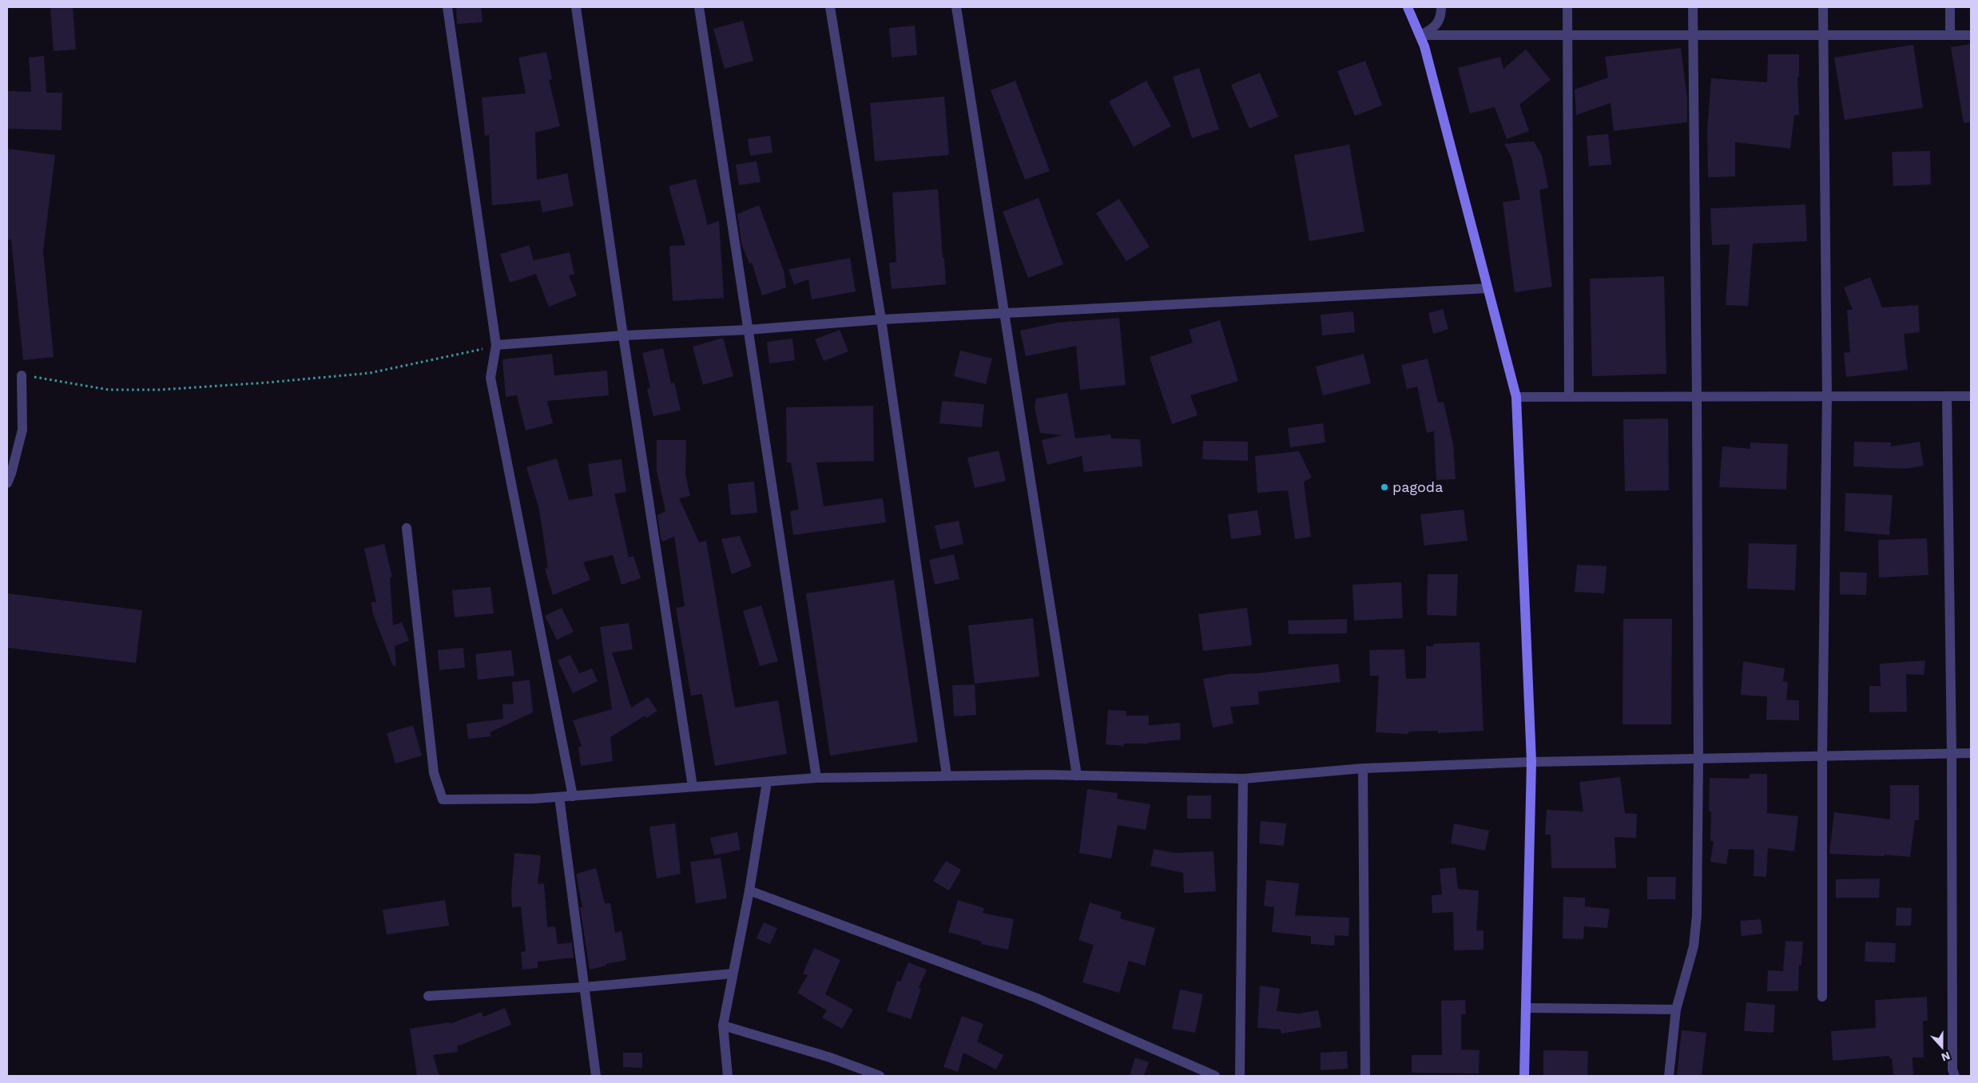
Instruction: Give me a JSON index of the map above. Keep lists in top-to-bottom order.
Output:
{
  "places": ["pagoda"],
  "north": "bottom"
}
